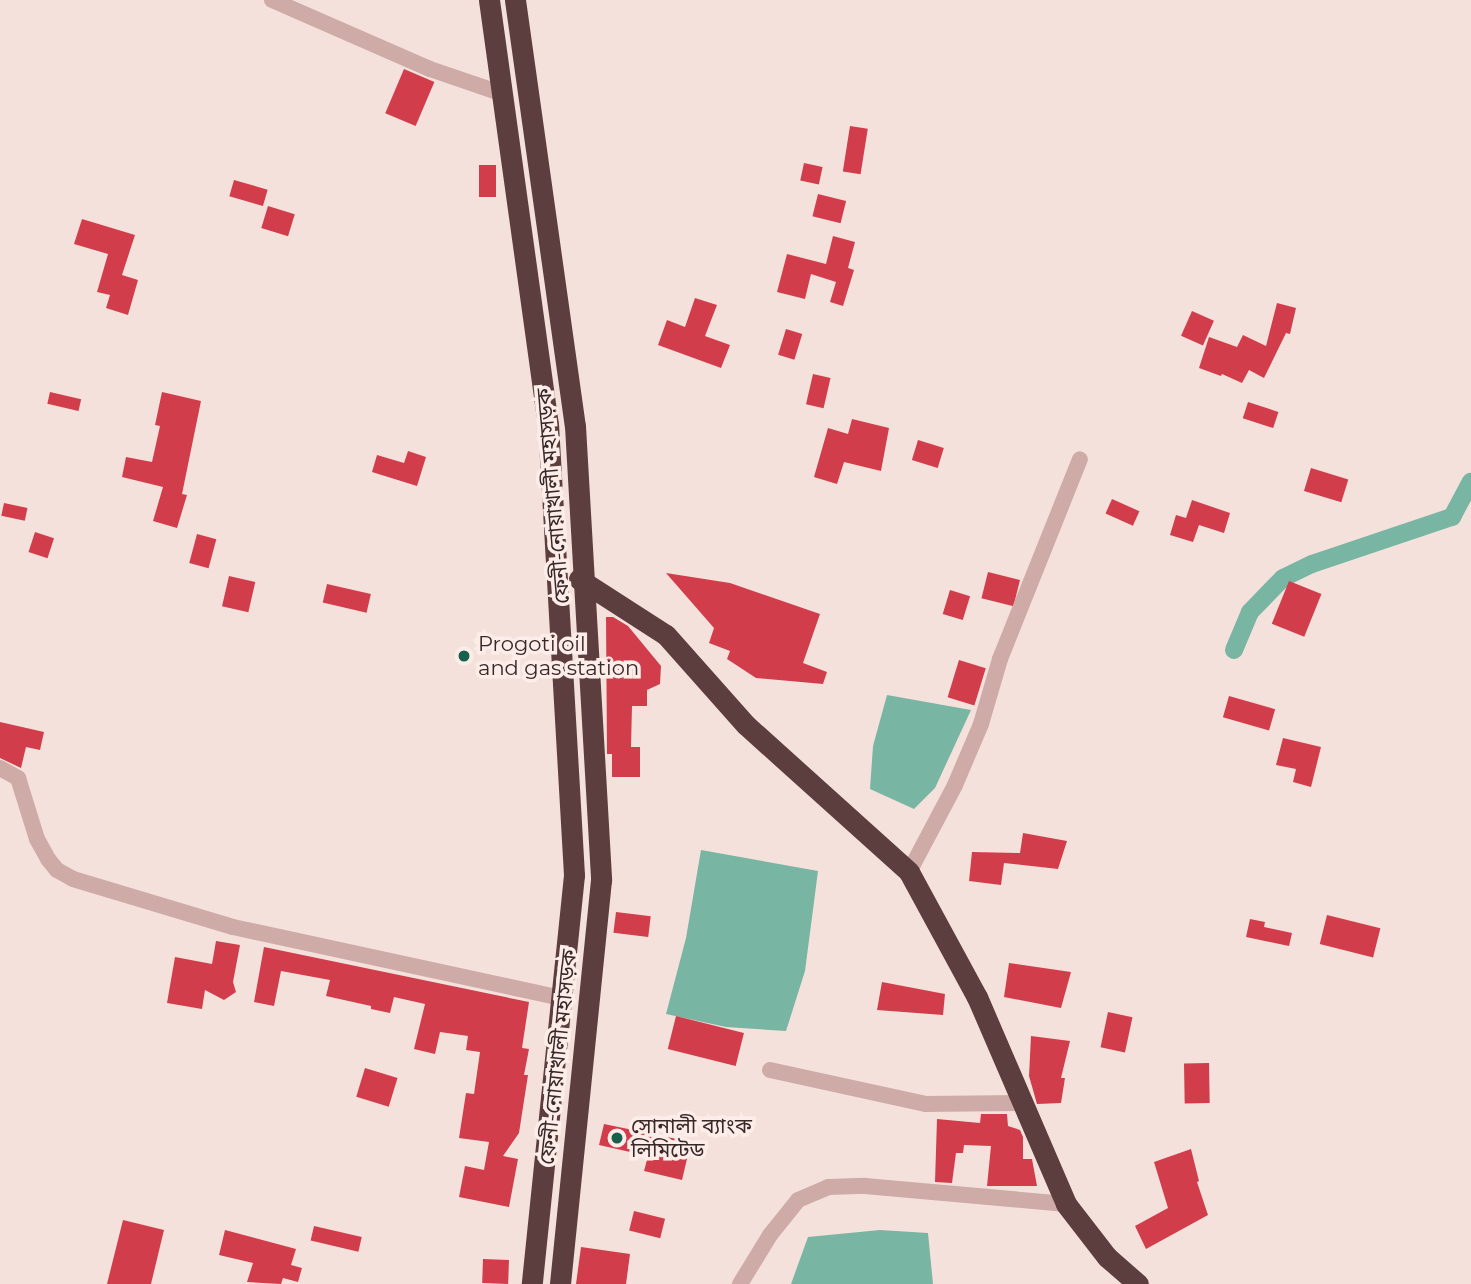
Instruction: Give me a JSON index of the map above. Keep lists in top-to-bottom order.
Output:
{
  "streets": {
    "highway": ["ফেনী-নোয়াখালী মহাসড়ক"]
  },
  "places": ["Progoti oil and gas station", "সোনালী ব্যাংক লিমিটেড"]
}
